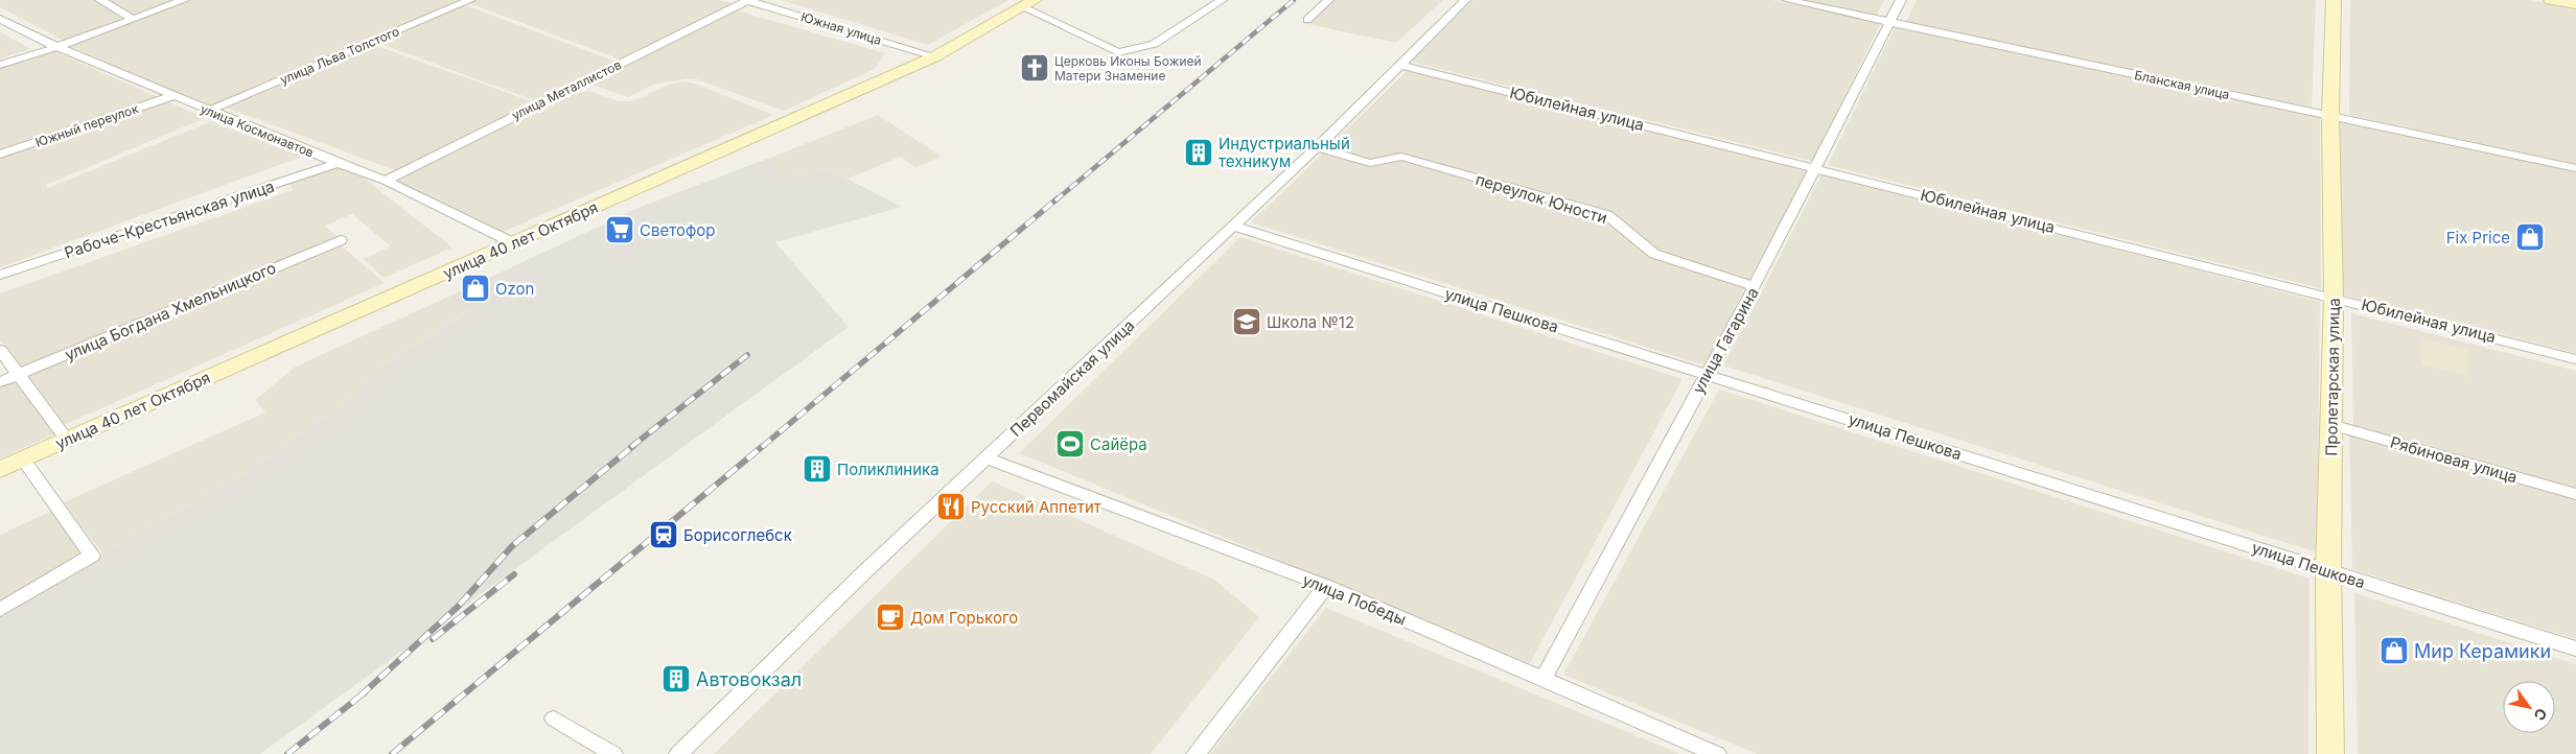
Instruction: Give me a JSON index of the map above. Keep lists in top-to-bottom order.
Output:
{
  "streets": {
    "street": [
      "Южная улица",
      "улица Льва Толстого",
      "Бланская улица",
      "улица Металлистов",
      "Юбилейная улица",
      "Южный переулок",
      "улица Космонавтов",
      "переулок Юности",
      "Рабоче-Крестьянская улица",
      "улица 40 лет Октября",
      "улица Пешкова",
      "улица Богдана Хмельницкого",
      "улица Гагарина",
      "Пролетарская улица",
      "Первомайская улица",
      "Рябиновая улица",
      "улица Победы"
    ]
  },
  "crossings": [
    ["Южная улица", "улица Металлистов"],
    ["Южная улица", "улица 40 лет Октября"],
    ["улица Льва Толстого", "улица Космонавтов"],
    ["Бланская улица", "улица Гагарина"],
    ["Бланская улица", "Пролетарская улица"],
    ["улица Металлистов", "улица Космонавтов"],
    ["Юбилейная улица", "улица Гагарина"],
    ["Юбилейная улица", "Пролетарская улица"],
    ["Юбилейная улица", "Первомайская улица"],
    ["Южный переулок", "улица Космонавтов"],
    ["улица Космонавтов", "Рабоче-Крестьянская улица"],
    ["улица Космонавтов", "улица 40 лет Октября"],
    ["переулок Юности", "улица Гагарина"],
    ["переулок Юности", "Первомайская улица"],
    ["улица Пешкова", "улица Гагарина"],
    ["улица Пешкова", "Пролетарская улица"],
    ["улица Пешкова", "Первомайская улица"],
    ["улица Гагарина", "улица Победы"],
    ["Пролетарская улица", "Рябиновая улица"],
    ["Первомайская улица", "улица Победы"]
  ],
  "places": {
    "church": ["Церковь Иконы Божией Матери Знамение"],
    "building": ["Индустриальный техникум", "Поликлиника", "Автовокзал"],
    "supermarket": ["Светофор"],
    "shop": ["Fix Price", "Ozon", "Мир Керамики"],
    "school or university": ["Школа №12"],
    "sports": ["Сайёра"],
    "restaurant": ["Русский Аппетит"],
    "station": ["Борисоглебск"],
    "cafe": ["Дом Горького"]
  },
  "north": "bottom right"
}
